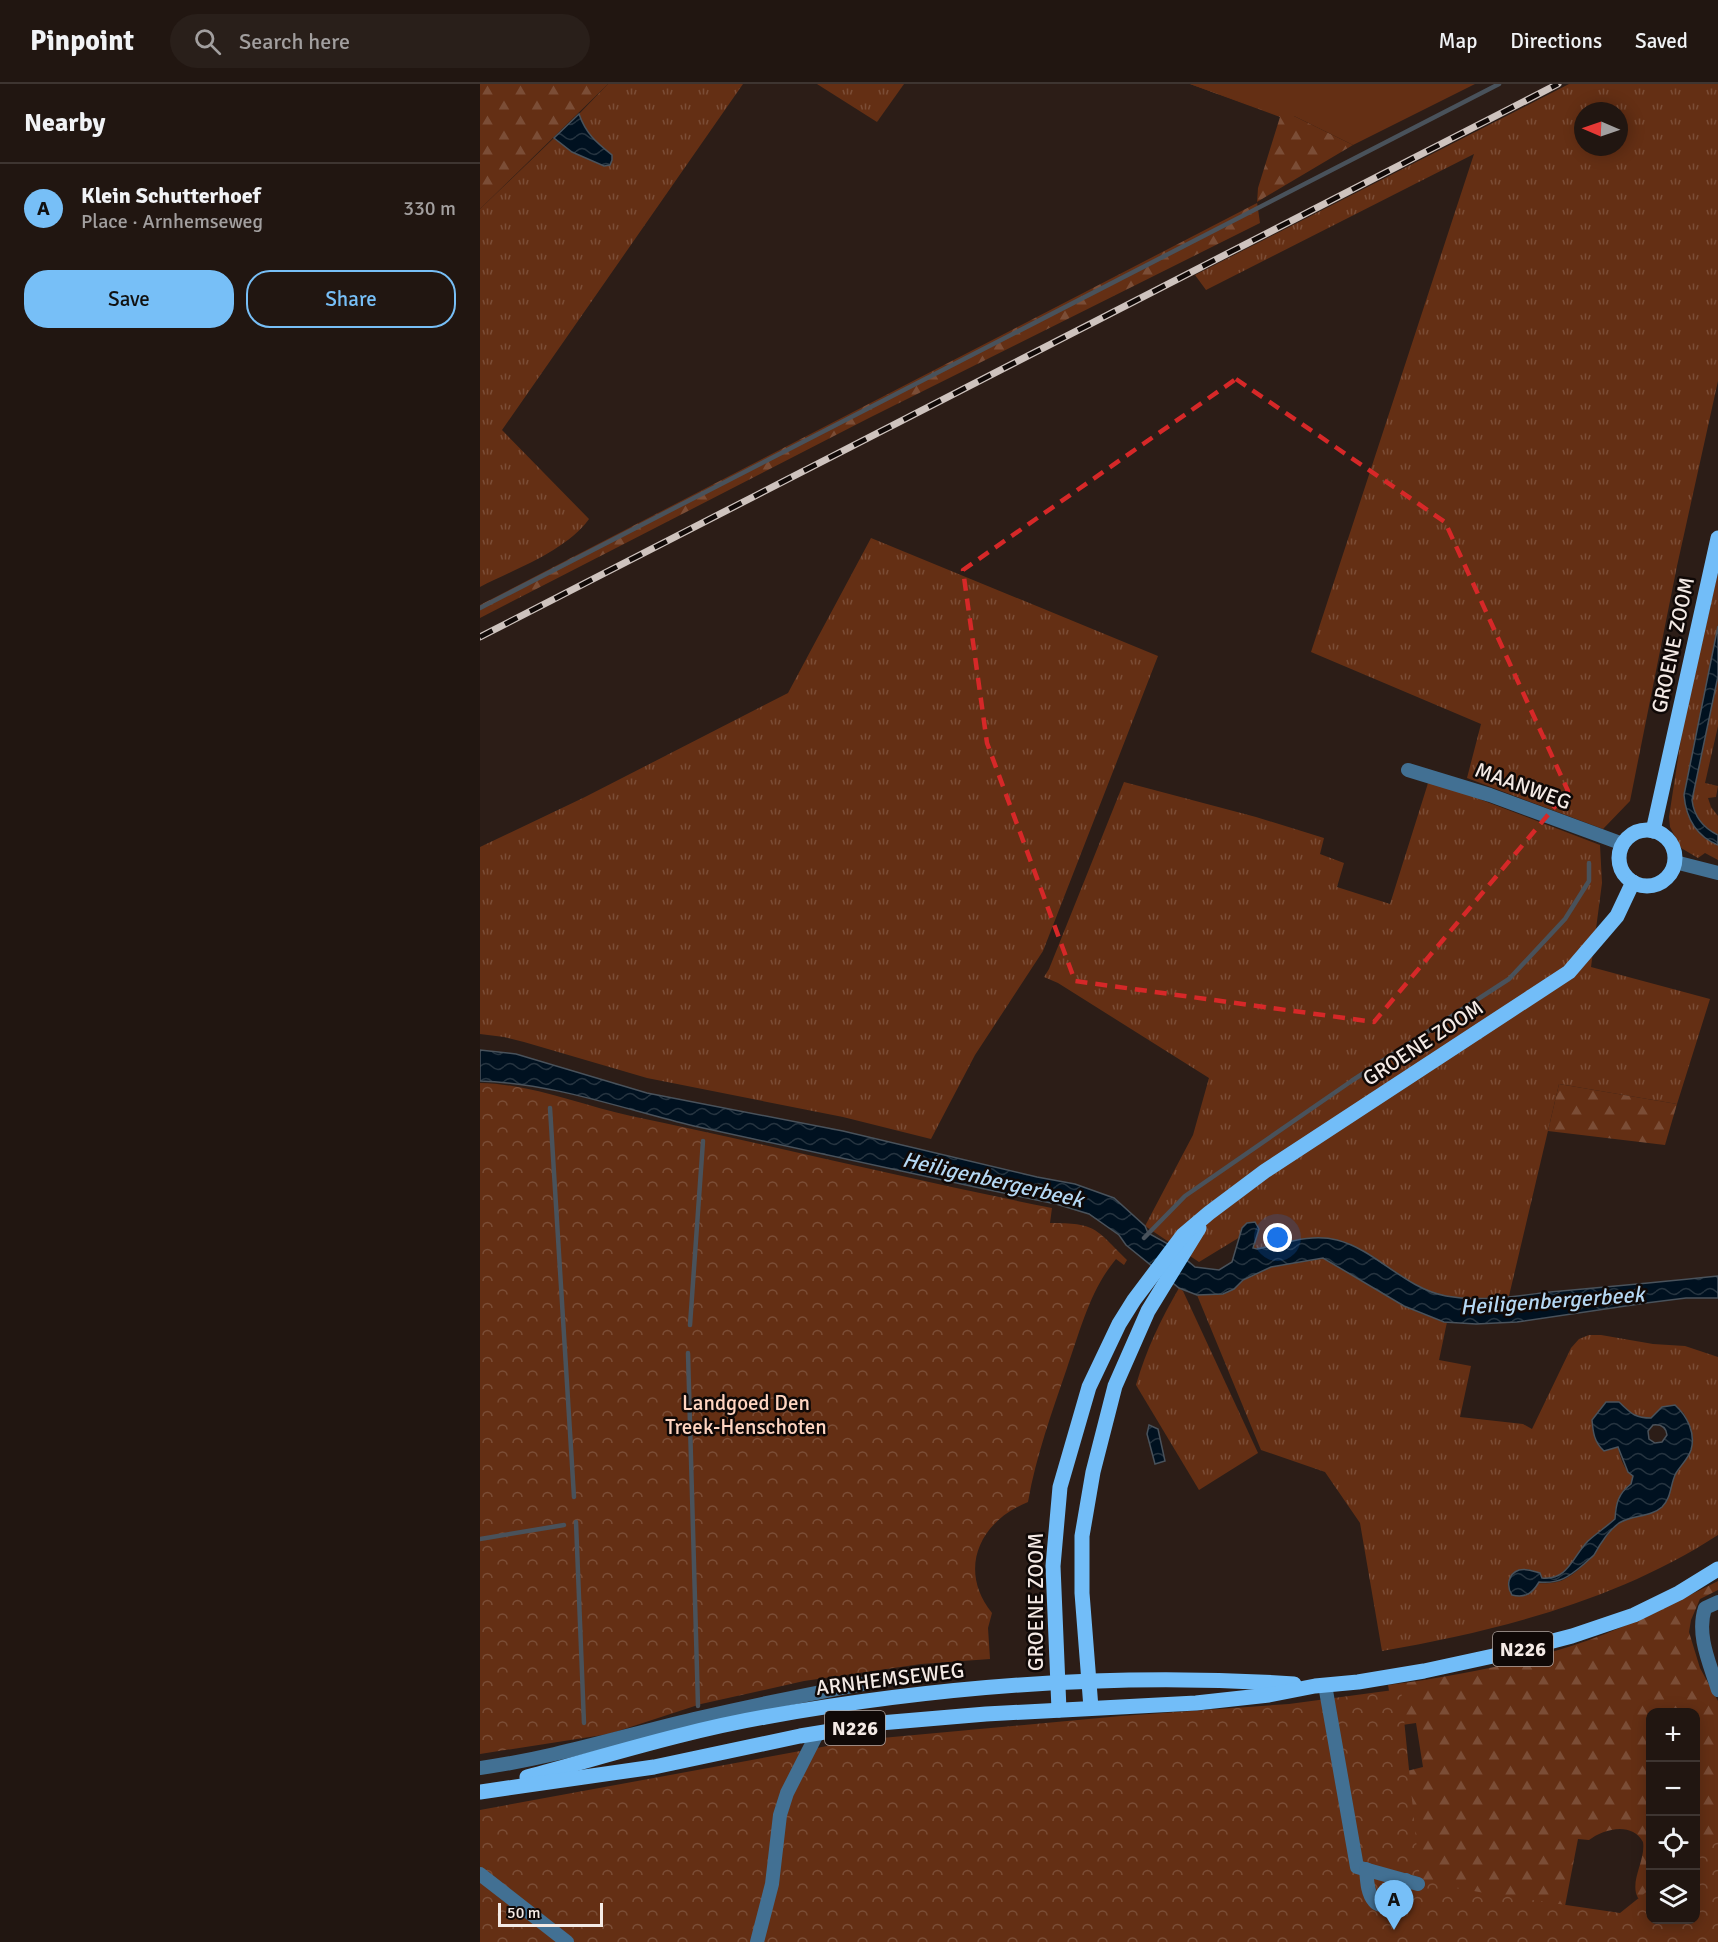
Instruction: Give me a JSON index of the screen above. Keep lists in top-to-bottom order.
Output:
{
  "streets": {
    "main road": ["GROENE ZOOM", "N226", "ARNHEMSEWEG"],
    "street": ["MAANWEG"]
  },
  "crossings": [
    ["GROENE ZOOM", "MAANWEG"],
    ["GROENE ZOOM", "ARNHEMSEWEG"]
  ],
  "water": ["Heiligenbergerbeek"],
  "parks": ["Landgoed Den Treek-Henschoten"],
  "scale_bar": "50 m",
  "north": "left",
  "page": {
    "header": "Pinpoint",
    "search": "Search here",
    "nav": ["Map", "Directions", "Saved"],
    "heading": "Nearby",
    "list": [
      {
        "mark": "A",
        "name": "Klein Schutterhoef",
        "note": "Place · Arnhemseweg",
        "value": "330 m"
      }
    ],
    "buttons": ["Save", "Share"],
    "map_buttons": ["+", "−"],
    "pins": "A",
    "scale": "50 m"
  }
}
